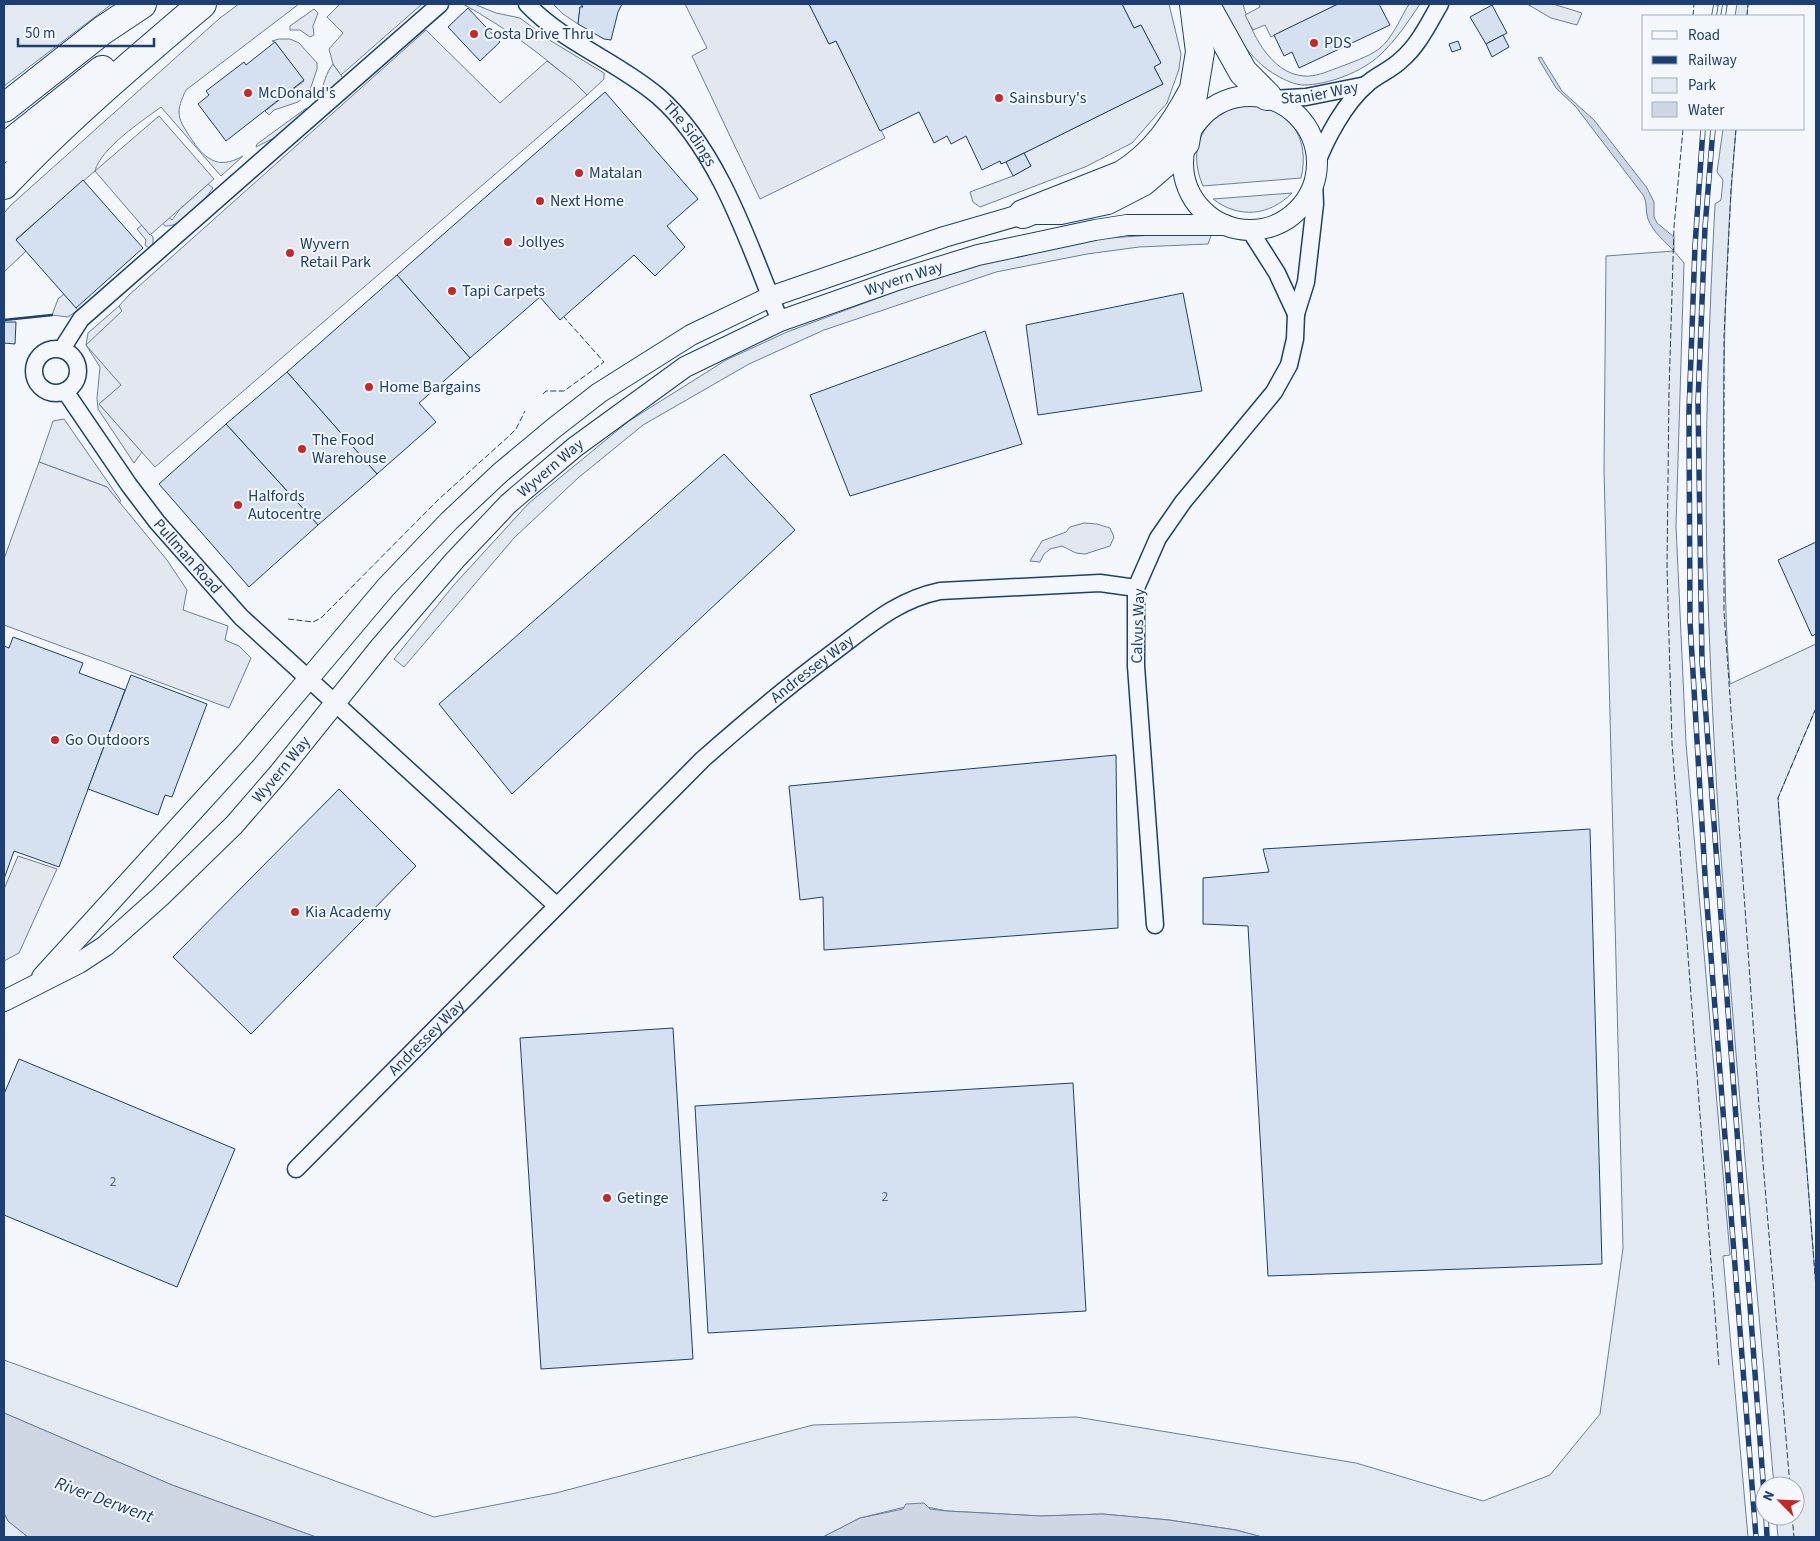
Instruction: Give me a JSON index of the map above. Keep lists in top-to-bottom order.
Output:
{
  "streets": {
    "street": [
      "Stanier Way",
      "The Sidings",
      "Wyvern Way",
      "Pullman Road",
      "Calvus Way",
      "Andressey Way"
    ]
  },
  "crossings": [
    ["Stanier Way", "Wyvern Way"],
    ["The Sidings", "Wyvern Way"],
    ["Wyvern Way", "Pullman Road"],
    ["Calvus Way", "Andressey Way"]
  ],
  "water": ["River Derwent"],
  "places": [
    "Costa Drive Thru",
    "PDS",
    "McDonald's",
    "Sainsbury's",
    "Matalan",
    "Next Home",
    "Jollyes",
    "Wyvern Retail Park",
    "Tapi Carpets",
    "Home Bargains",
    "The Food Warehouse",
    "Halfords Autocentre",
    "Go Outdoors",
    "Kia Academy",
    "Getinge"
  ],
  "house_numbers": ["2", "2"],
  "legend": [
    "Road",
    "Railway",
    "Park",
    "Water"
  ],
  "scale_bar": "50 m",
  "north": "top left"
}
